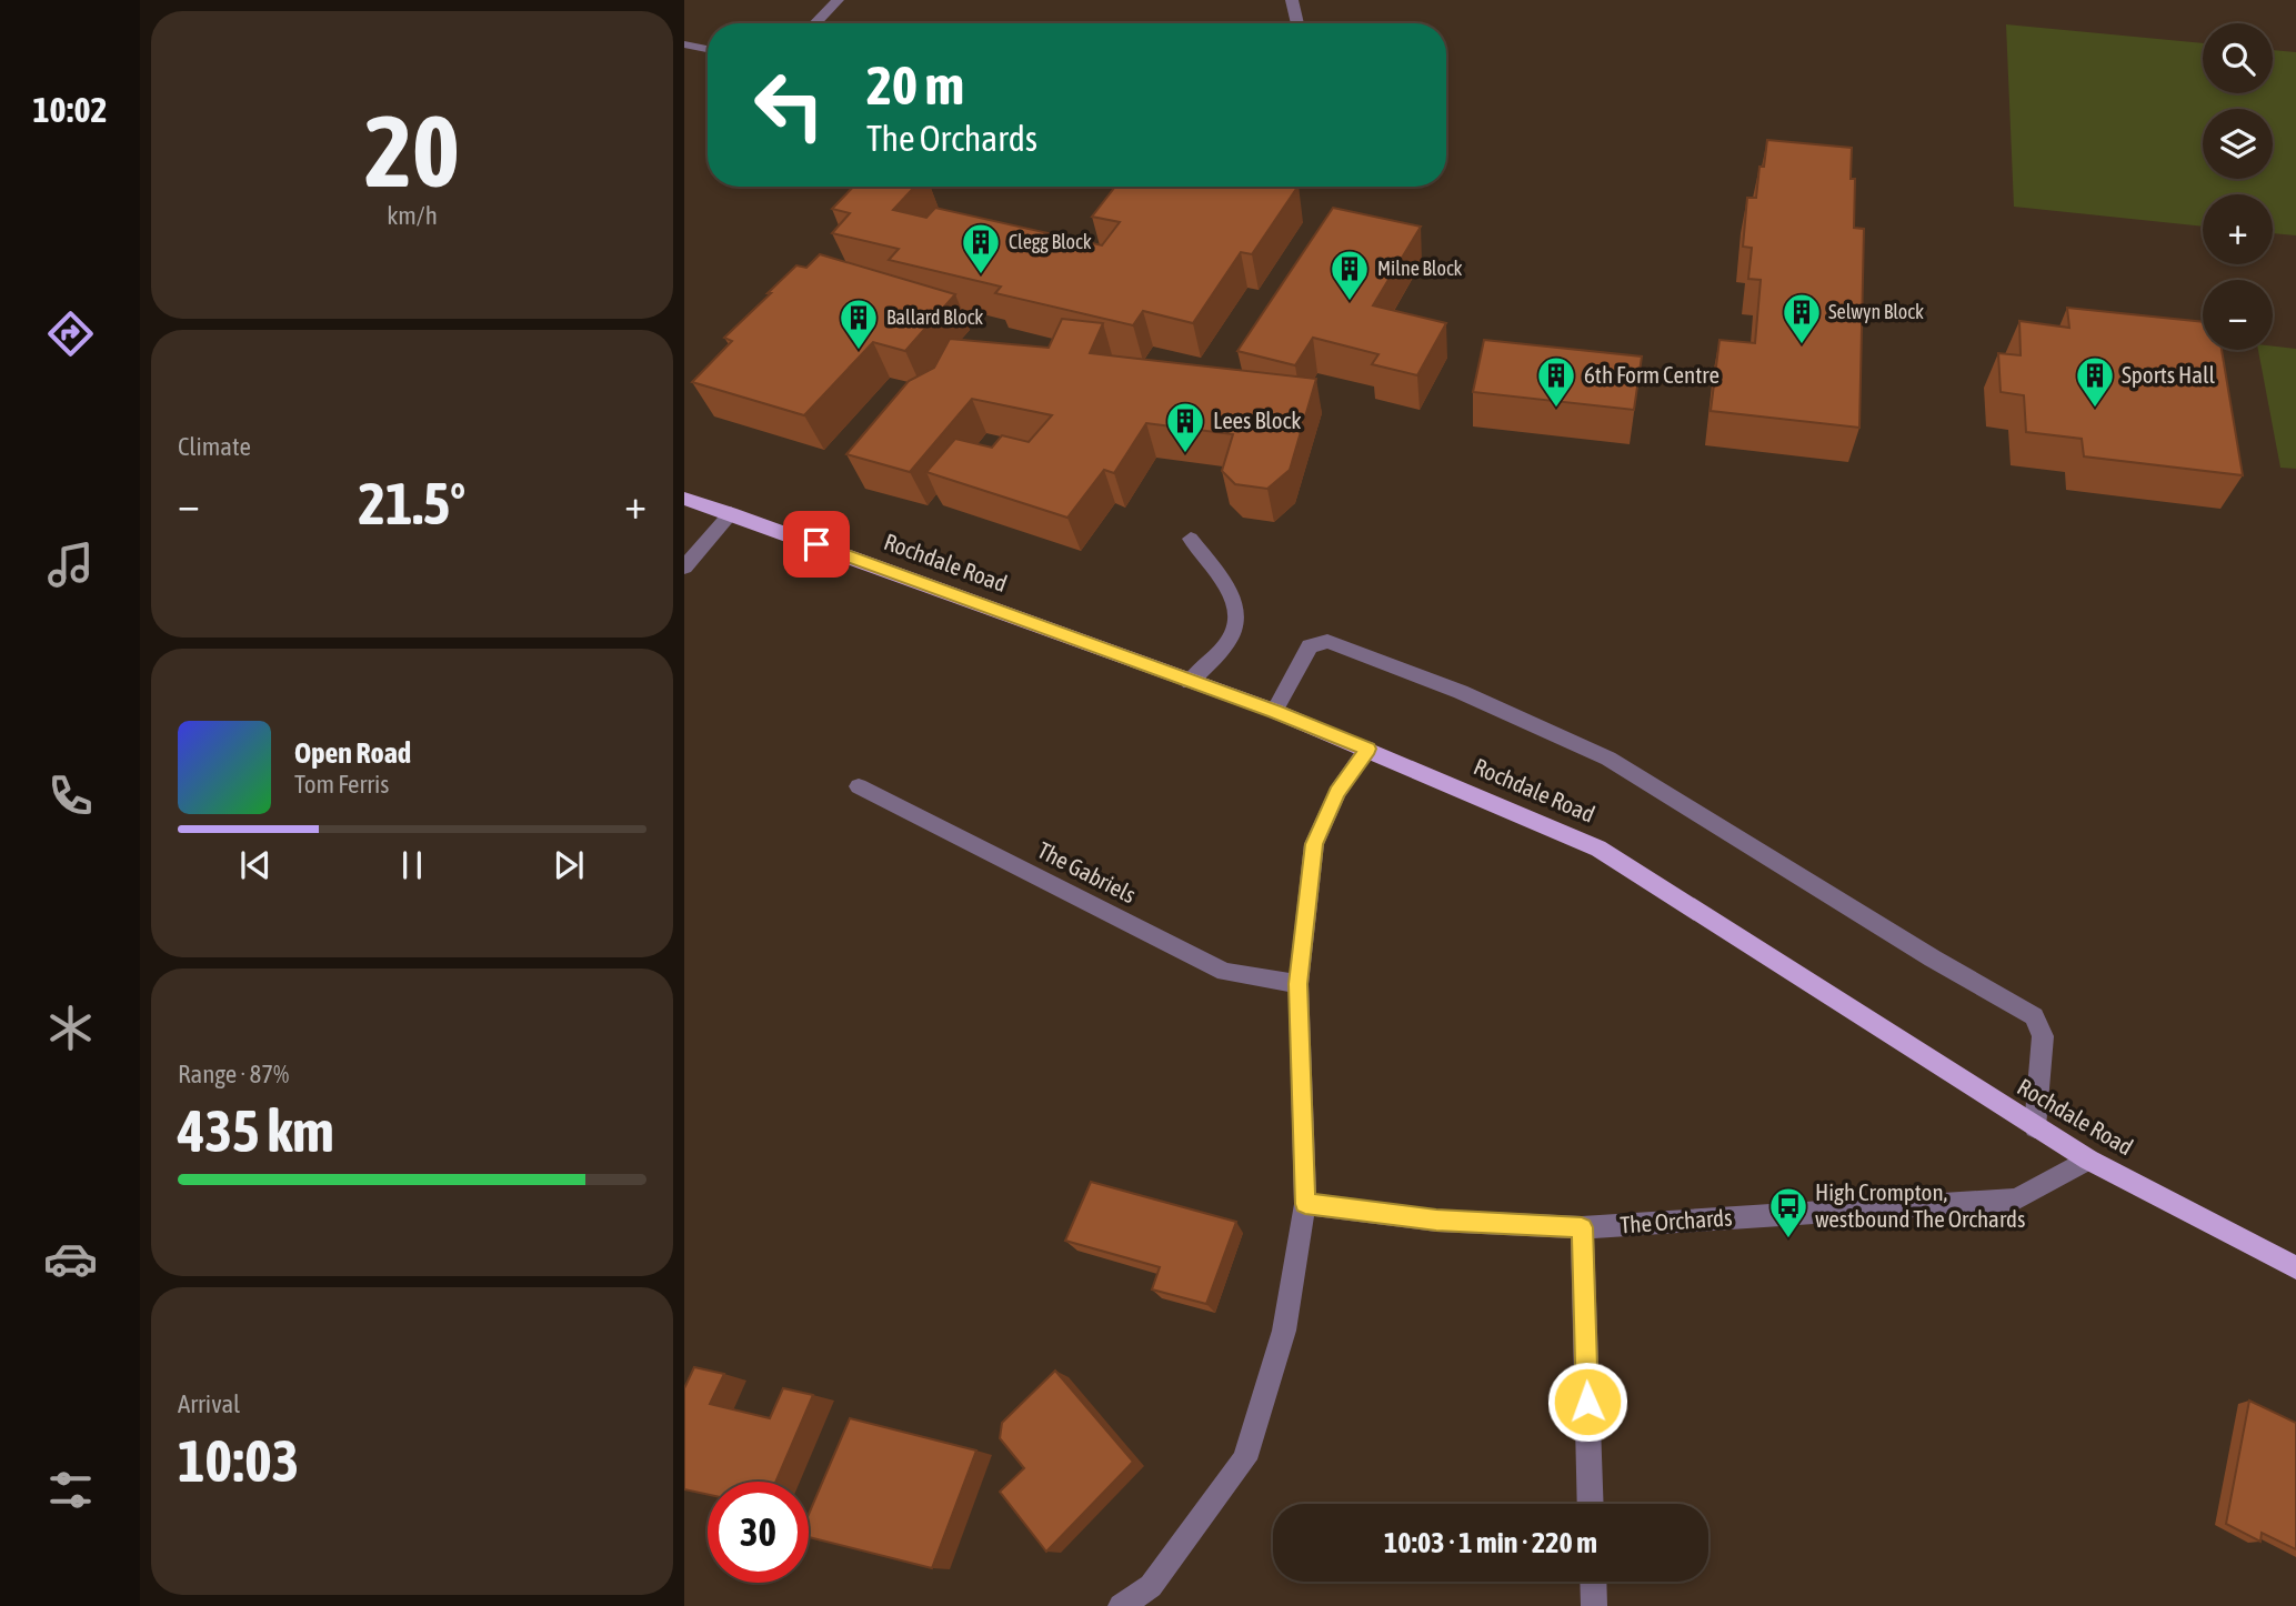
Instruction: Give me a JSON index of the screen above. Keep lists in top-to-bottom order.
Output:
{
  "streets": {
    "main road": ["Rochdale Road"],
    "street": ["The Gabriels", "The Orchards"]
  },
  "crossings": [
    ["Rochdale Road", "The Orchards"]
  ],
  "places": {
    "building": [
      "Clegg Block",
      "Milne Block",
      "Selwyn Block",
      "Ballard Block",
      "6th Form Centre",
      "Sports Hall",
      "Lees Block"
    ],
    "bus stop": ["High Crompton, westbound The Orchards"]
  },
  "page": {
    "tabs": "10:02",
    "tile": [
      ["20", "km/h"],
      "Climate",
      ["Range · 87%", "435 km"],
      ["Arrival", "10:03"]
    ],
    "map_buttons": ["+", "−"],
    "turn": ["20 m", "The Orchards"],
    "heat": ["−", "21.5°", "+"],
    "song": ["Open Road", "Tom Ferris"],
    "limit": "30",
    "trip": "10:03 · 1 min · 220 m"
  }
}
